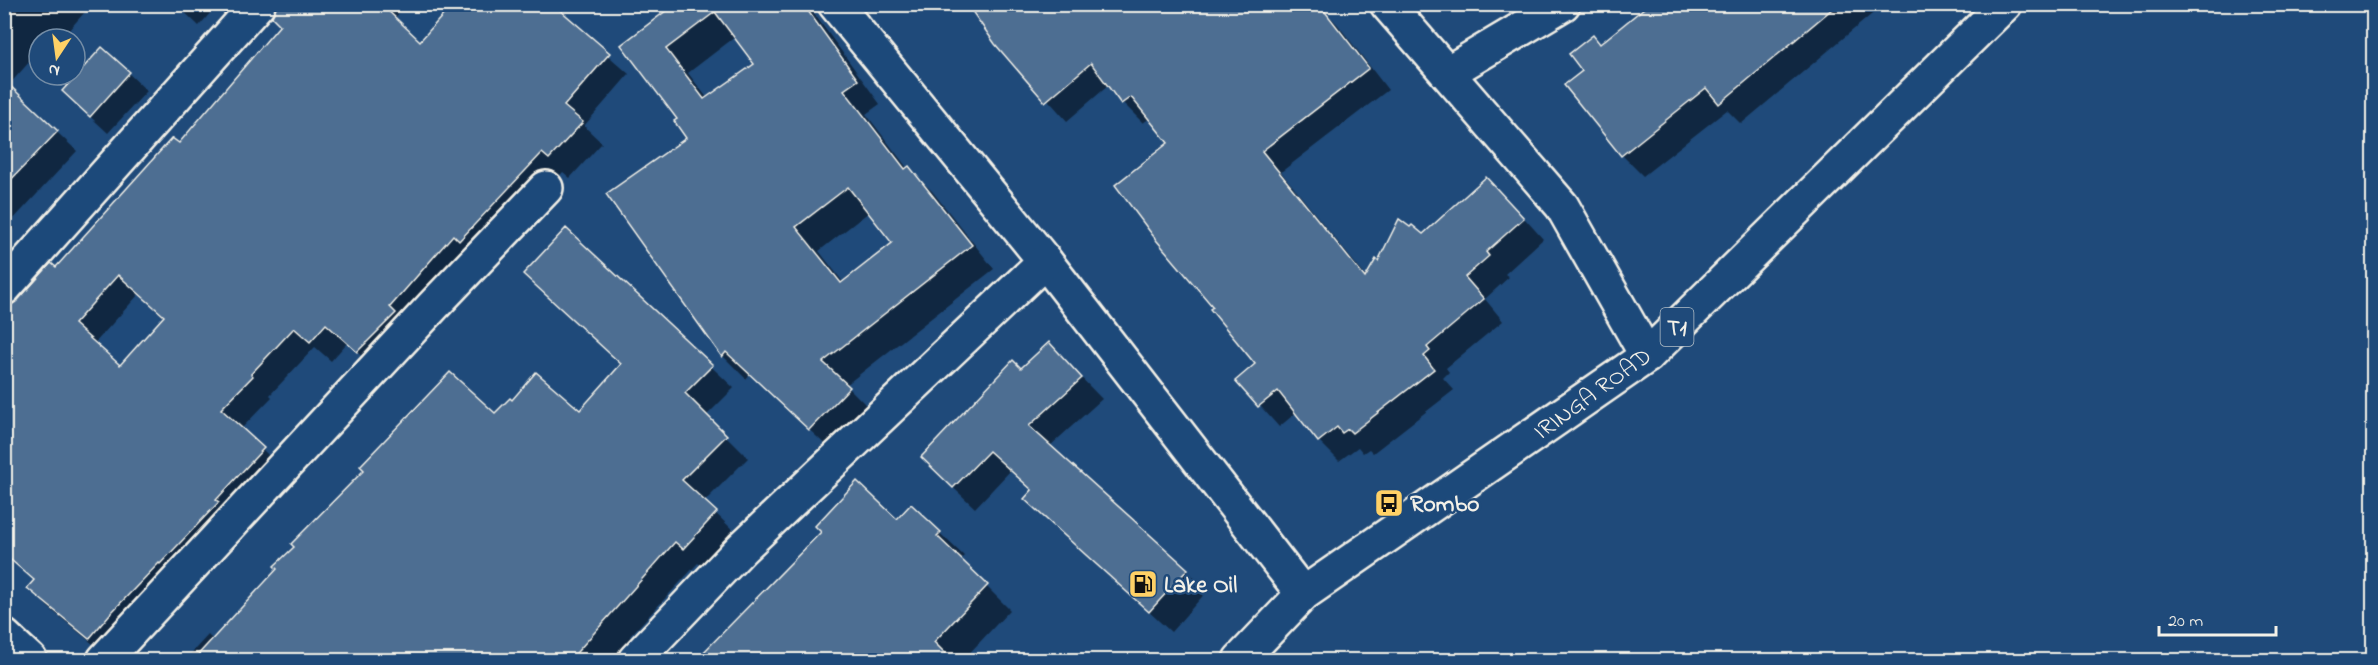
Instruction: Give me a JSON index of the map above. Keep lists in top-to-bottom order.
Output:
{
  "streets": {
    "main road": ["T1", "IRINGA ROAD"]
  },
  "crossings": [
    ["T1", "IRINGA ROAD"]
  ],
  "places": {
    "bus stop": ["Rombo"],
    "fuel station": ["Lake Oil"]
  },
  "scale_bar": "20 m",
  "north": "bottom"
}
